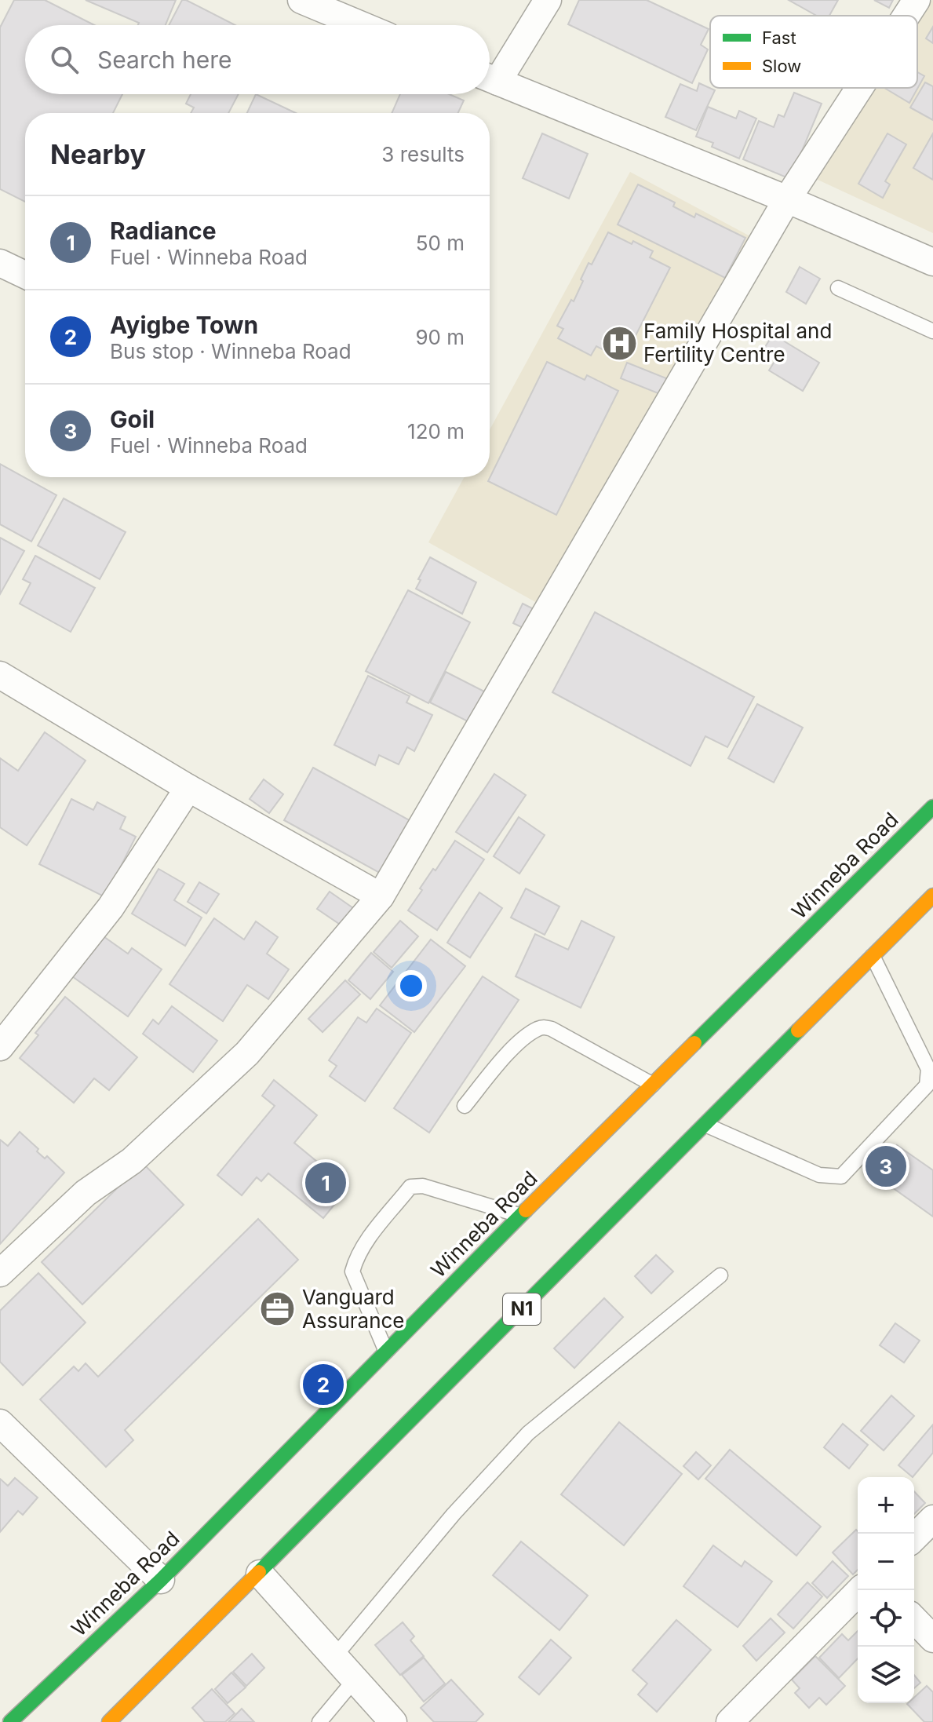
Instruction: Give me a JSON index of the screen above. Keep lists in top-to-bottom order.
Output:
{
  "streets": {
    "highway": ["Winneba Road", "N1"]
  },
  "places": {
    "hospital": ["Family Hospital and Fertility Centre"],
    "office": ["Vanguard Assurance"]
  },
  "legend": ["Fast", "Slow"],
  "page": {
    "search": "Search here",
    "heading": ["Nearby", "3 results"],
    "list": [
      {
        "mark": "1",
        "name": "Radiance",
        "note": "Fuel · Winneba Road",
        "value": "50 m"
      },
      {
        "mark": "2",
        "name": "Ayigbe Town",
        "note": "Bus stop · Winneba Road",
        "value": "90 m"
      },
      {
        "mark": "3",
        "name": "Goil",
        "note": "Fuel · Winneba Road",
        "value": "120 m"
      }
    ],
    "pins": ["3", "1", "2"],
    "map_buttons": ["+", "−"]
  }
}
